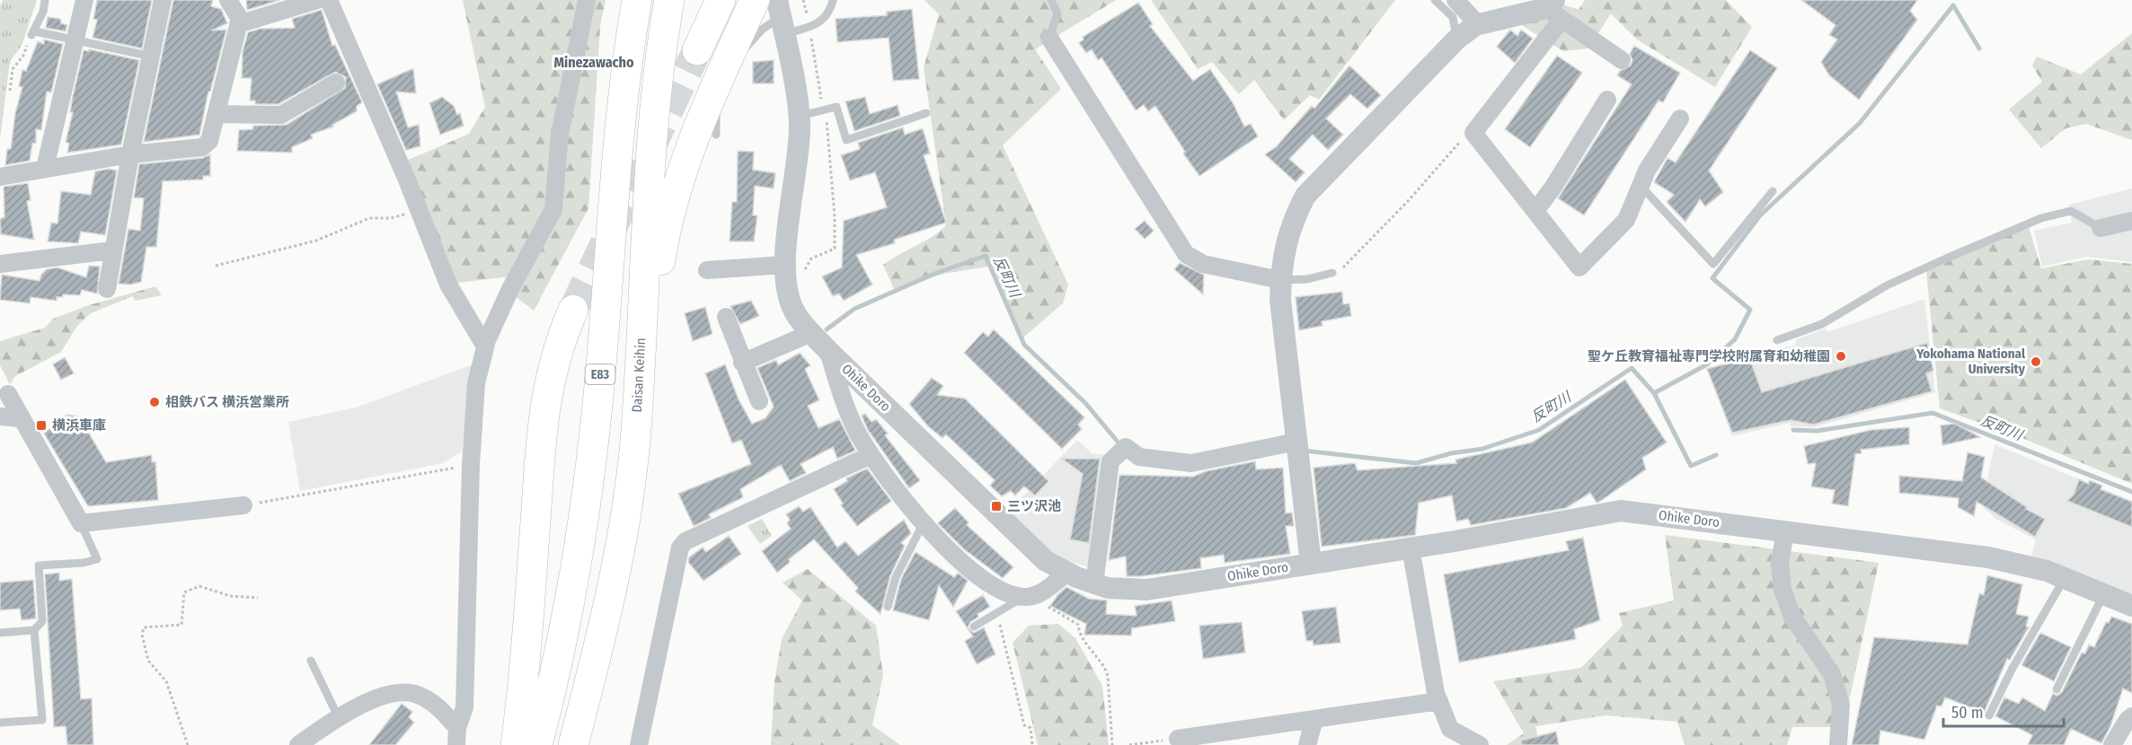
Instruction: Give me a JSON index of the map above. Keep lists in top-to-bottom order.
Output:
{
  "streets": {
    "highway": ["E83", "Daisan Keihin"],
    "street": ["Ohike Doro"]
  },
  "districts": ["Minezawacho"],
  "water": ["反町川"],
  "places": {
    "other": ["聖ケ丘教育福祉専門学校附属育和幼稚園", "Yokohama National University", "相鉄バス 横浜営業所"],
    "transit": ["横浜車庫", "三ツ沢池"]
  },
  "scale_bar": "50 m"
}
